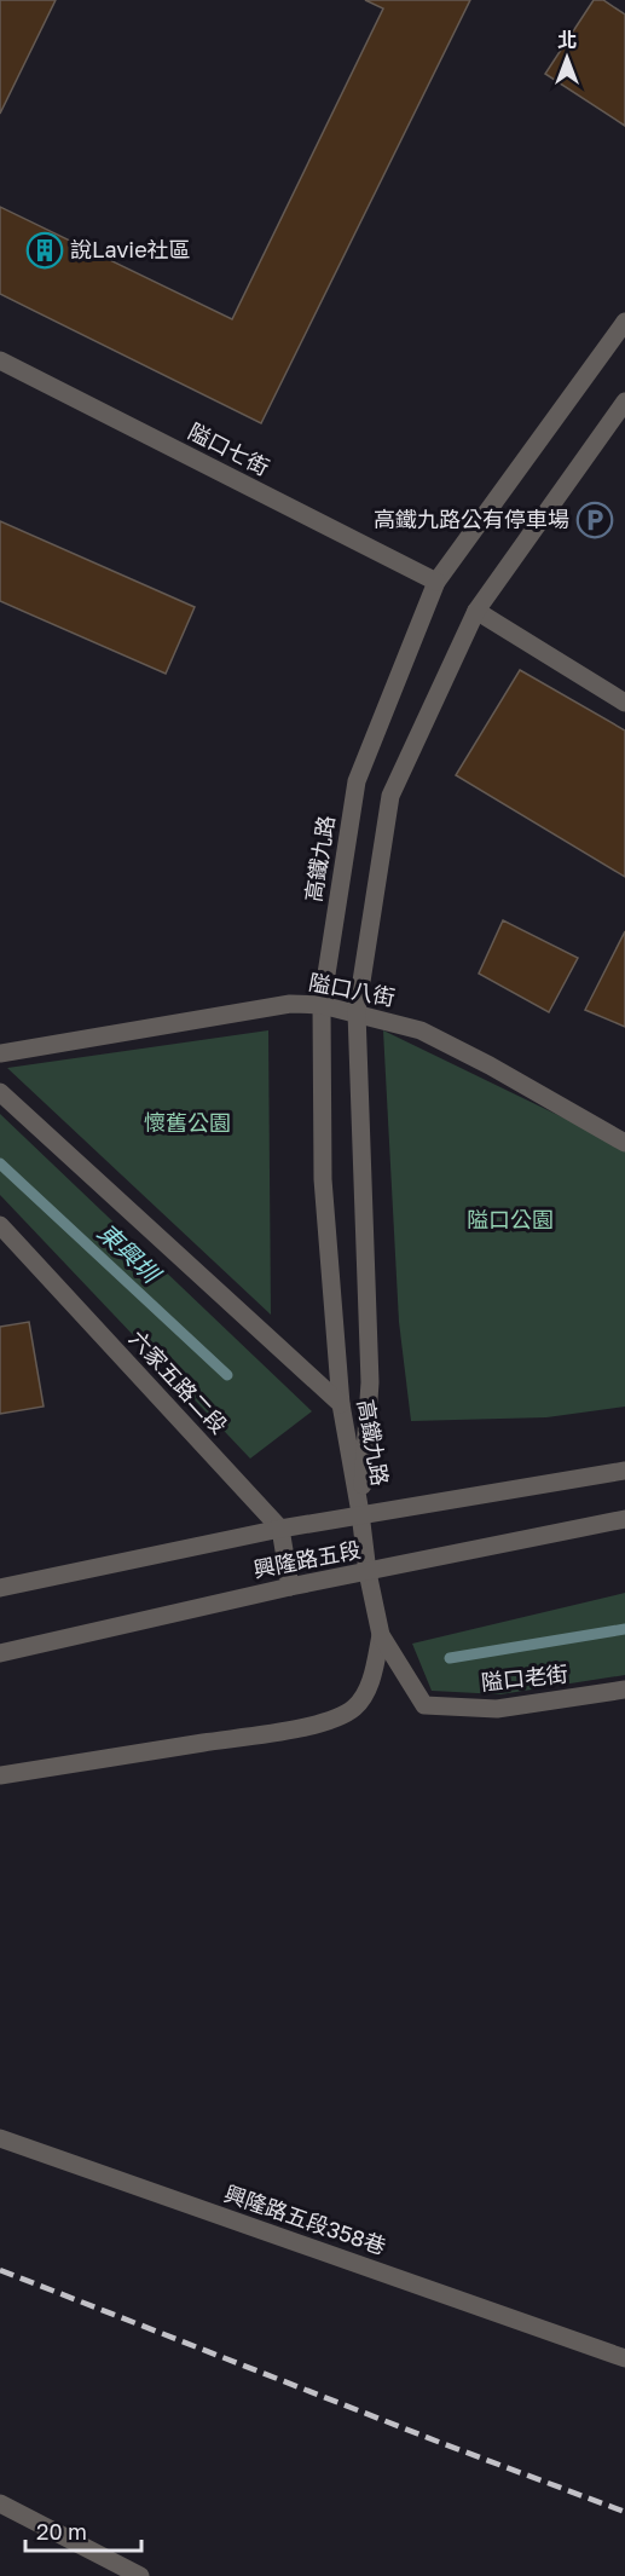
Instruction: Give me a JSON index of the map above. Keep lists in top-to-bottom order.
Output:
{
  "streets": {
    "street": [
      "隘口七街",
      "高鐵九路",
      "隘口八街",
      "六家五路二段",
      "興隆路五段",
      "隘口老街",
      "興隆路五段358巷"
    ]
  },
  "crossings": [
    ["隘口七街", "高鐵九路"],
    ["高鐵九路", "隘口八街"],
    ["高鐵九路", "興隆路五段"],
    ["高鐵九路", "隘口老街"],
    ["六家五路二段", "興隆路五段"],
    ["興隆路五段", "隘口老街"]
  ],
  "water": ["東興圳"],
  "parks": ["懷舊公園", "隘口公園"],
  "places": {
    "building": ["說Lavie社區"],
    "parking": ["高鐵九路公有停車場"]
  },
  "scale_bar": "20 m",
  "north": "top"
}
